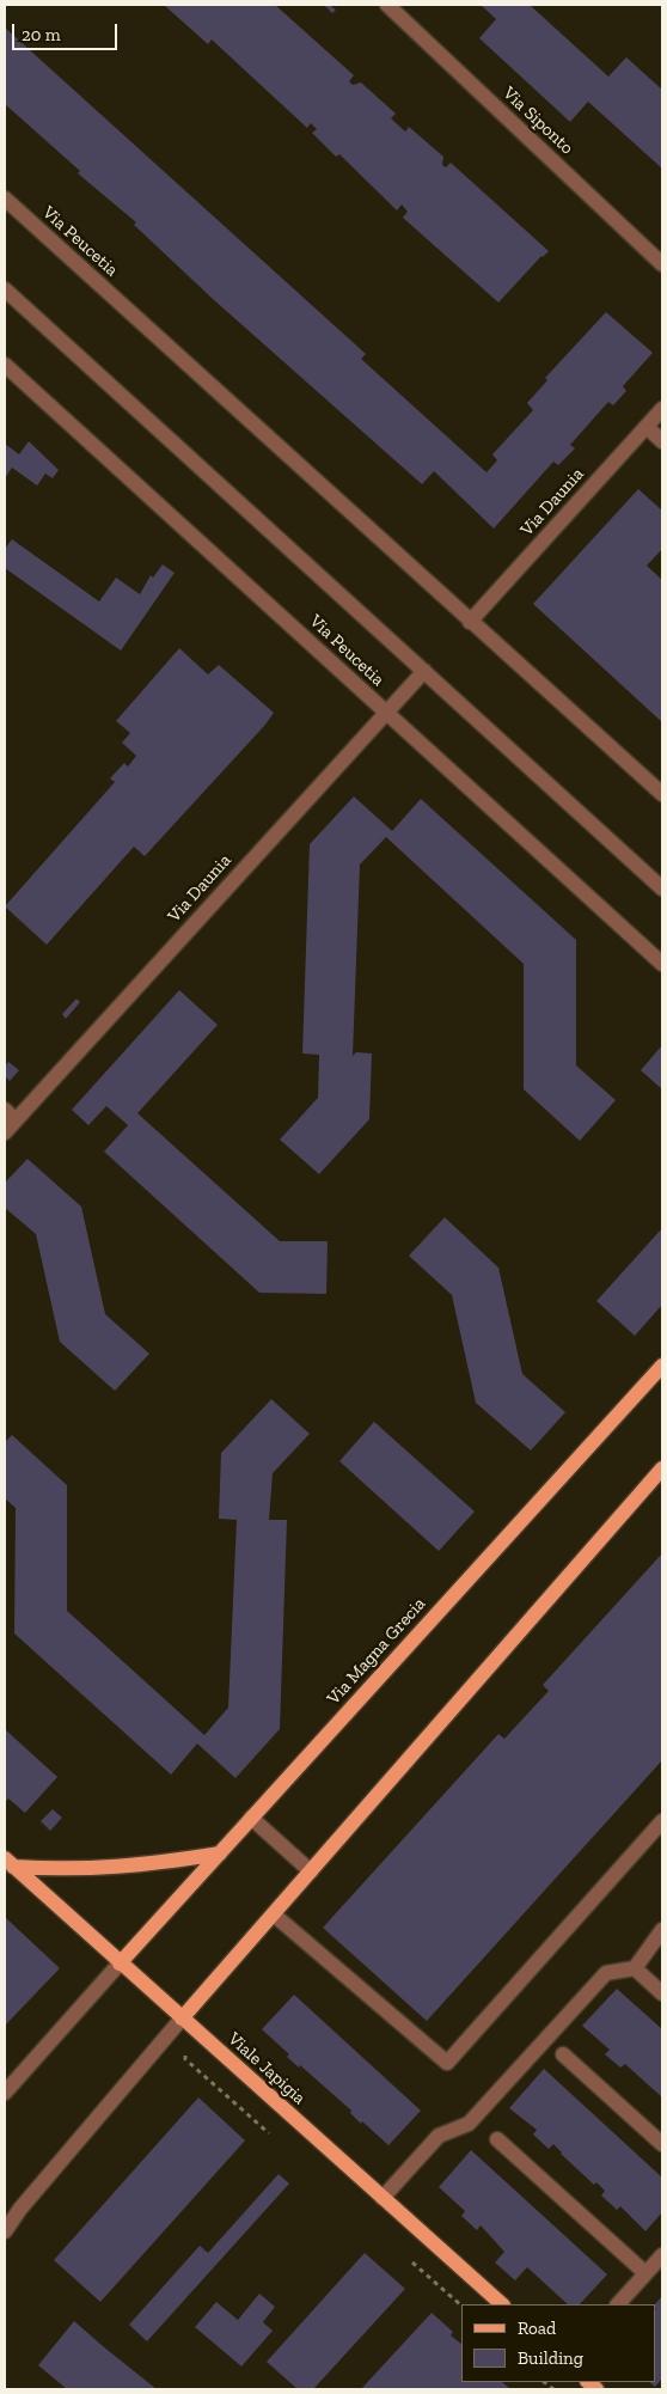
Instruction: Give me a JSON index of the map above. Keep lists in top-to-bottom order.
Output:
{
  "streets": {
    "main road": ["Via Magna Grecia", "Viale Japigia"],
    "street": ["Via Siponto", "Via Peucetia", "Via Daunia"]
  },
  "crossings": [
    ["Via Peucetia", "Via Daunia"],
    ["Via Magna Grecia", "Viale Japigia"]
  ],
  "legend": ["Road", "Building"],
  "scale_bar": "20 m"
}
